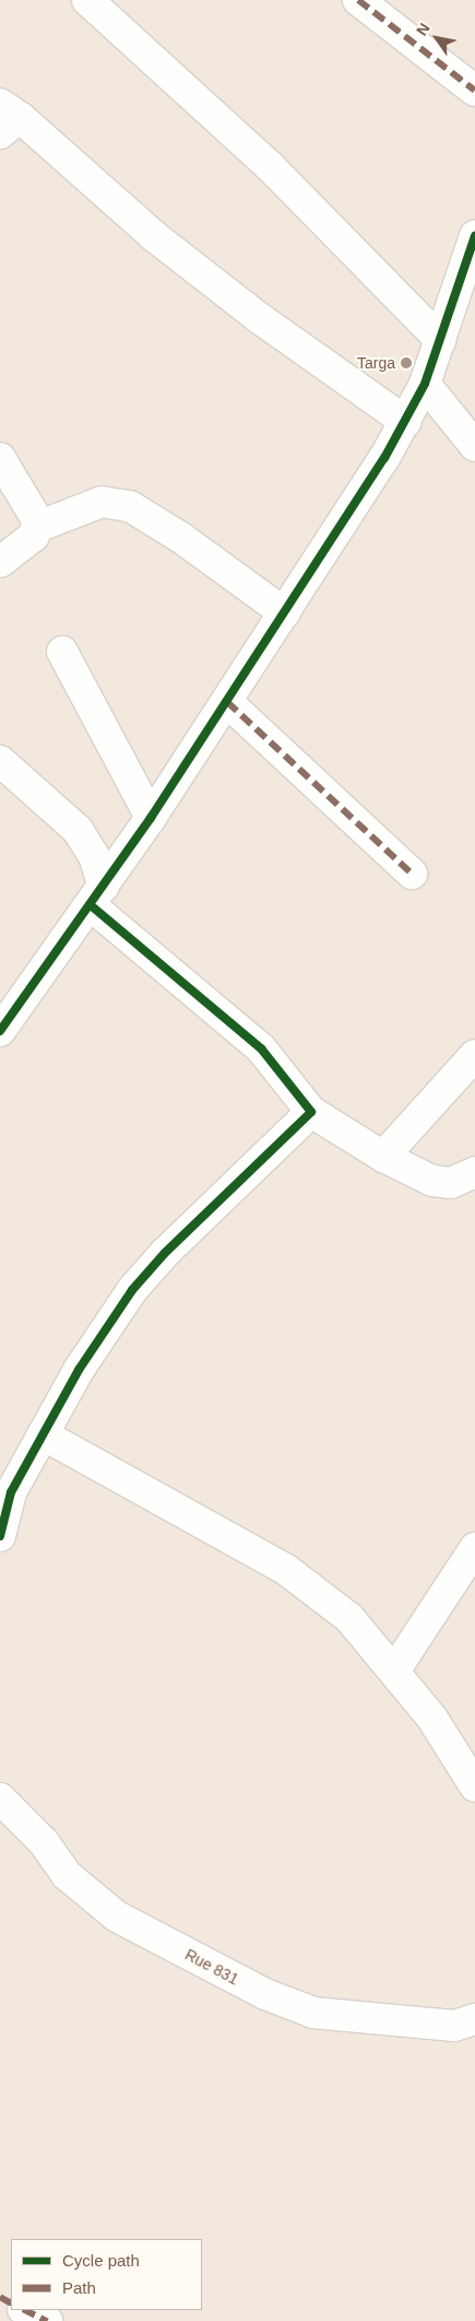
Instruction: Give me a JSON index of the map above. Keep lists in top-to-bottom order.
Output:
{
  "streets": {
    "street": ["Rue 831"]
  },
  "places": ["Targa"],
  "legend": ["Cycle path", "Path"],
  "north": "top left"
}
